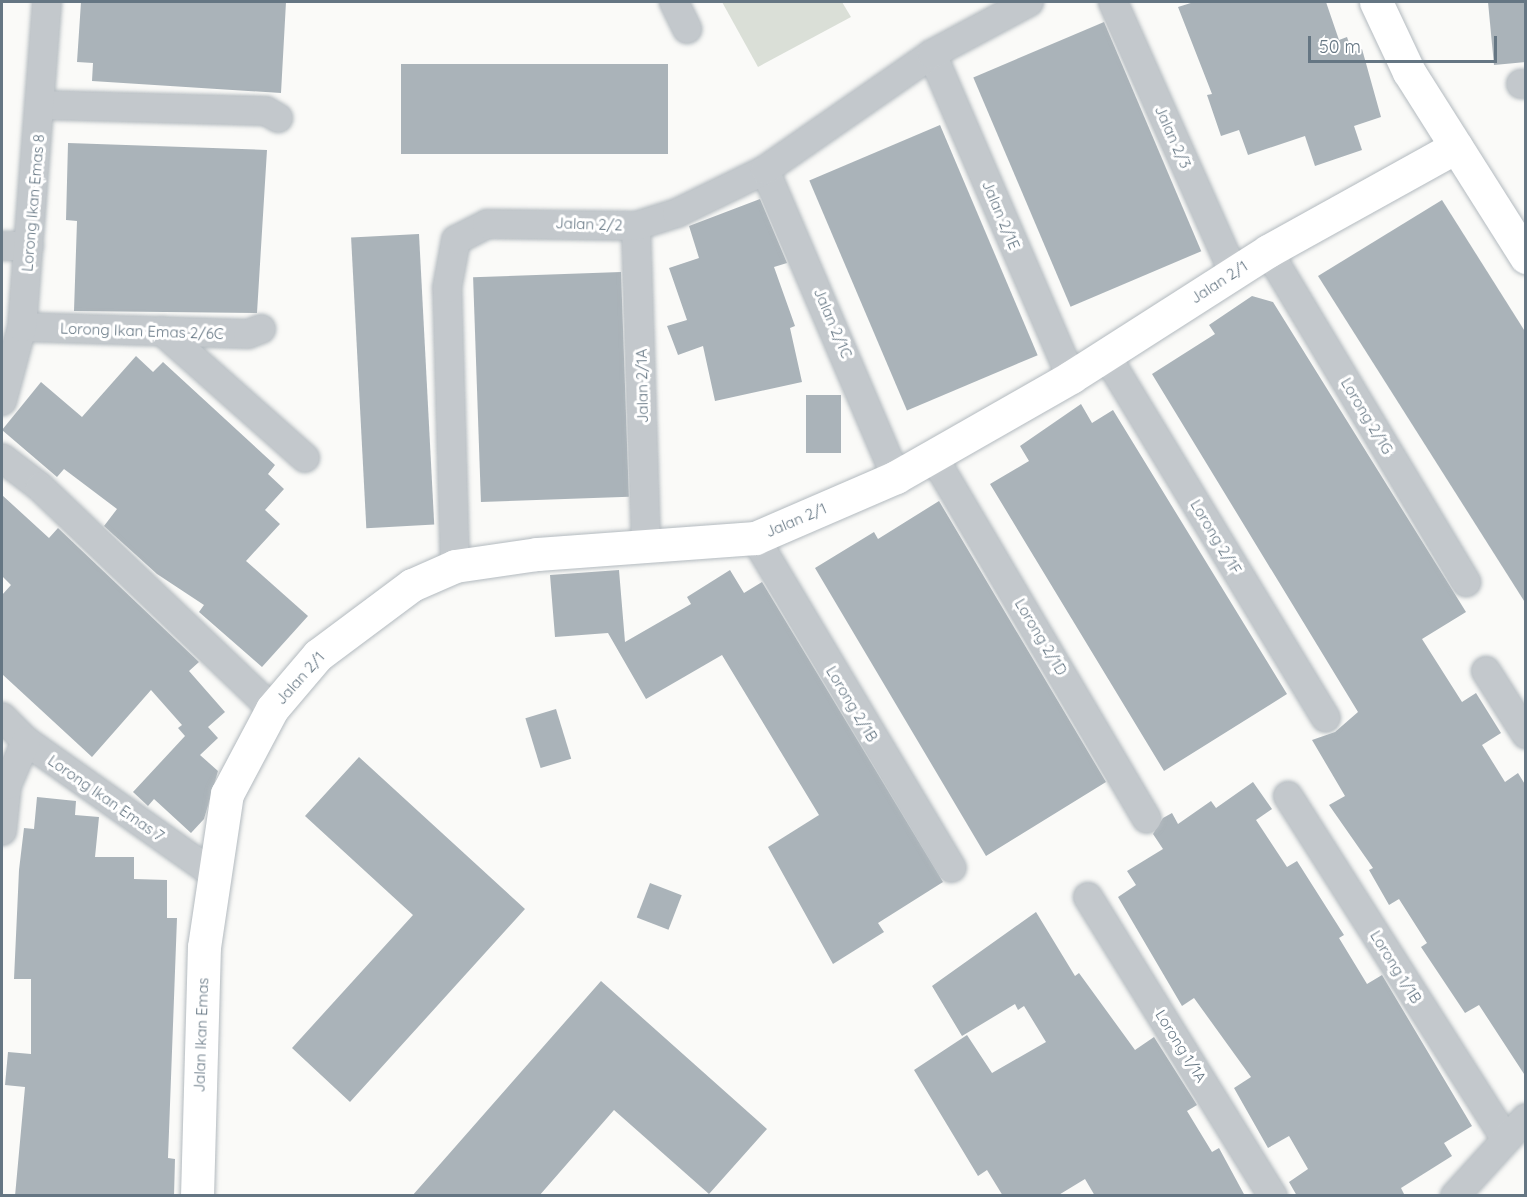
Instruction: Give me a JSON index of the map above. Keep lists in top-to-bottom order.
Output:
{
  "streets": {
    "street": [
      "Jalan 2/3",
      "Lorong Ikan Emas 8",
      "Jalan 2/1E",
      "Jalan 2/2",
      "Jalan 2/1",
      "Jalan 2/1C",
      "Lorong Ikan Emas 2/6C",
      "Jalan 2/1A",
      "Lorong 2/1G",
      "Lorong 2/1F",
      "Lorong 2/1D",
      "Lorong 2/1B",
      "Lorong Ikan Emas 7",
      "Lorong 1/1B",
      "Jalan Ikan Emas",
      "Lorong 1/1A"
    ]
  },
  "crossings": [
    ["Jalan 2/3", "Jalan 2/1"],
    ["Lorong Ikan Emas 8", "Lorong Ikan Emas 2/6C"],
    ["Jalan 2/1E", "Jalan 2/2"],
    ["Jalan 2/1E", "Jalan 2/1"],
    ["Jalan 2/2", "Jalan 2/1"],
    ["Jalan 2/2", "Jalan 2/1C"],
    ["Jalan 2/2", "Jalan 2/1A"],
    ["Jalan 2/1", "Jalan 2/1C"],
    ["Jalan 2/1", "Jalan 2/1A"],
    ["Jalan 2/1", "Lorong 2/1G"],
    ["Jalan 2/1", "Lorong 2/1F"],
    ["Jalan 2/1", "Lorong 2/1D"],
    ["Jalan 2/1", "Lorong 2/1B"],
    ["Jalan 2/1", "Lorong Ikan Emas 7"],
    ["Jalan 2/1", "Jalan Ikan Emas"],
    ["Lorong Ikan Emas 7", "Jalan Ikan Emas"]
  ],
  "scale_bar": "50 m"
}
